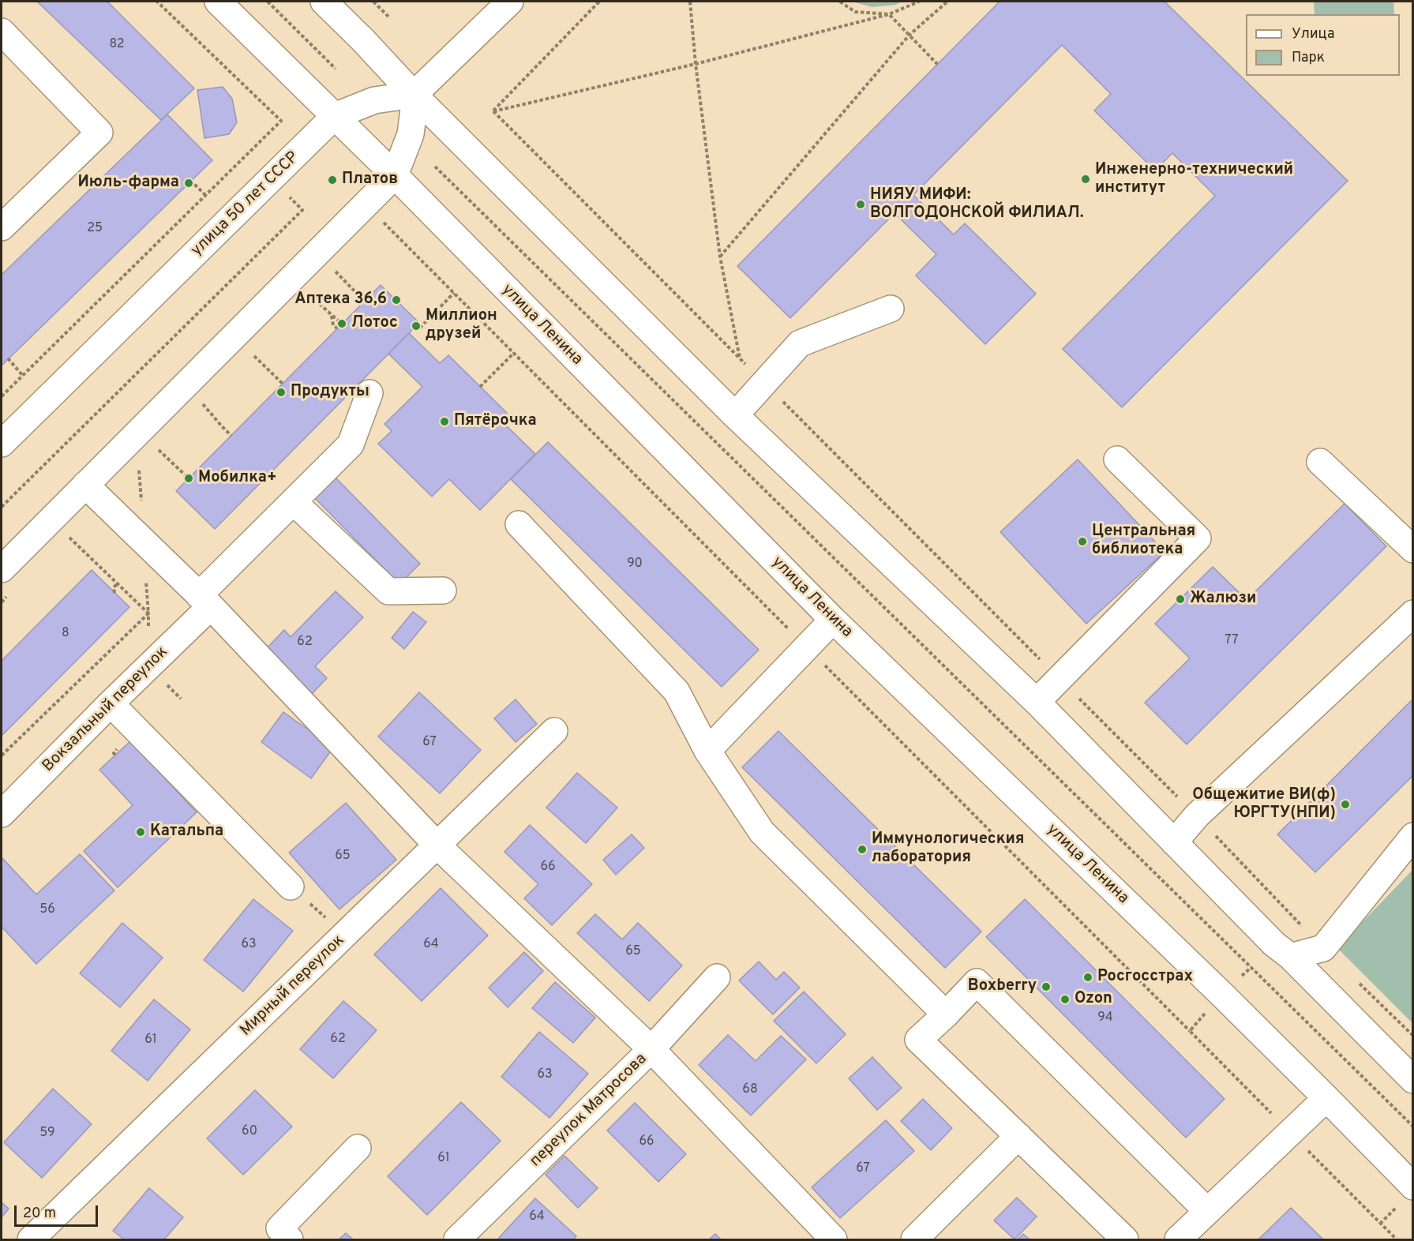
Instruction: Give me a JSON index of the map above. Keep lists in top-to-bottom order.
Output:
{
  "streets": {
    "street": [
      "улица 50 лет СССР",
      "улица Ленина",
      "Вокзальный переулок",
      "Мирный переулок",
      "переулок Матросова"
    ]
  },
  "crossings": [
    ["улица 50 лет СССР", "улица Ленина"]
  ],
  "places": [
    "Инженерно-технический институт",
    "Платов",
    "Июль-фарма",
    "НИЯУ МИФИ: ВОЛГОДОНСКОЙ ФИЛИАЛ.",
    "Аптека 36,6",
    "Лотос",
    "Миллион друзей",
    "Продукты",
    "Пятёрочка",
    "Мобилка+",
    "Центральная библиотека",
    "Жалюзи",
    "Общежитие ВИ(ф) ЮРГТУ(НПИ)",
    "Катальпа",
    "Иммунологическия лаборатория",
    "Росгосстрах",
    "Boxberry",
    "Ozon"
  ],
  "house_numbers": [
    "82",
    "25",
    "90",
    "8",
    "77",
    "62",
    "67",
    "65",
    "66",
    "56",
    "63",
    "64",
    "65",
    "94",
    "62",
    "61",
    "63",
    "68",
    "60",
    "59",
    "66",
    "61",
    "67",
    "64"
  ],
  "legend": ["Улица", "Парк"],
  "scale_bar": "20 m"
}
